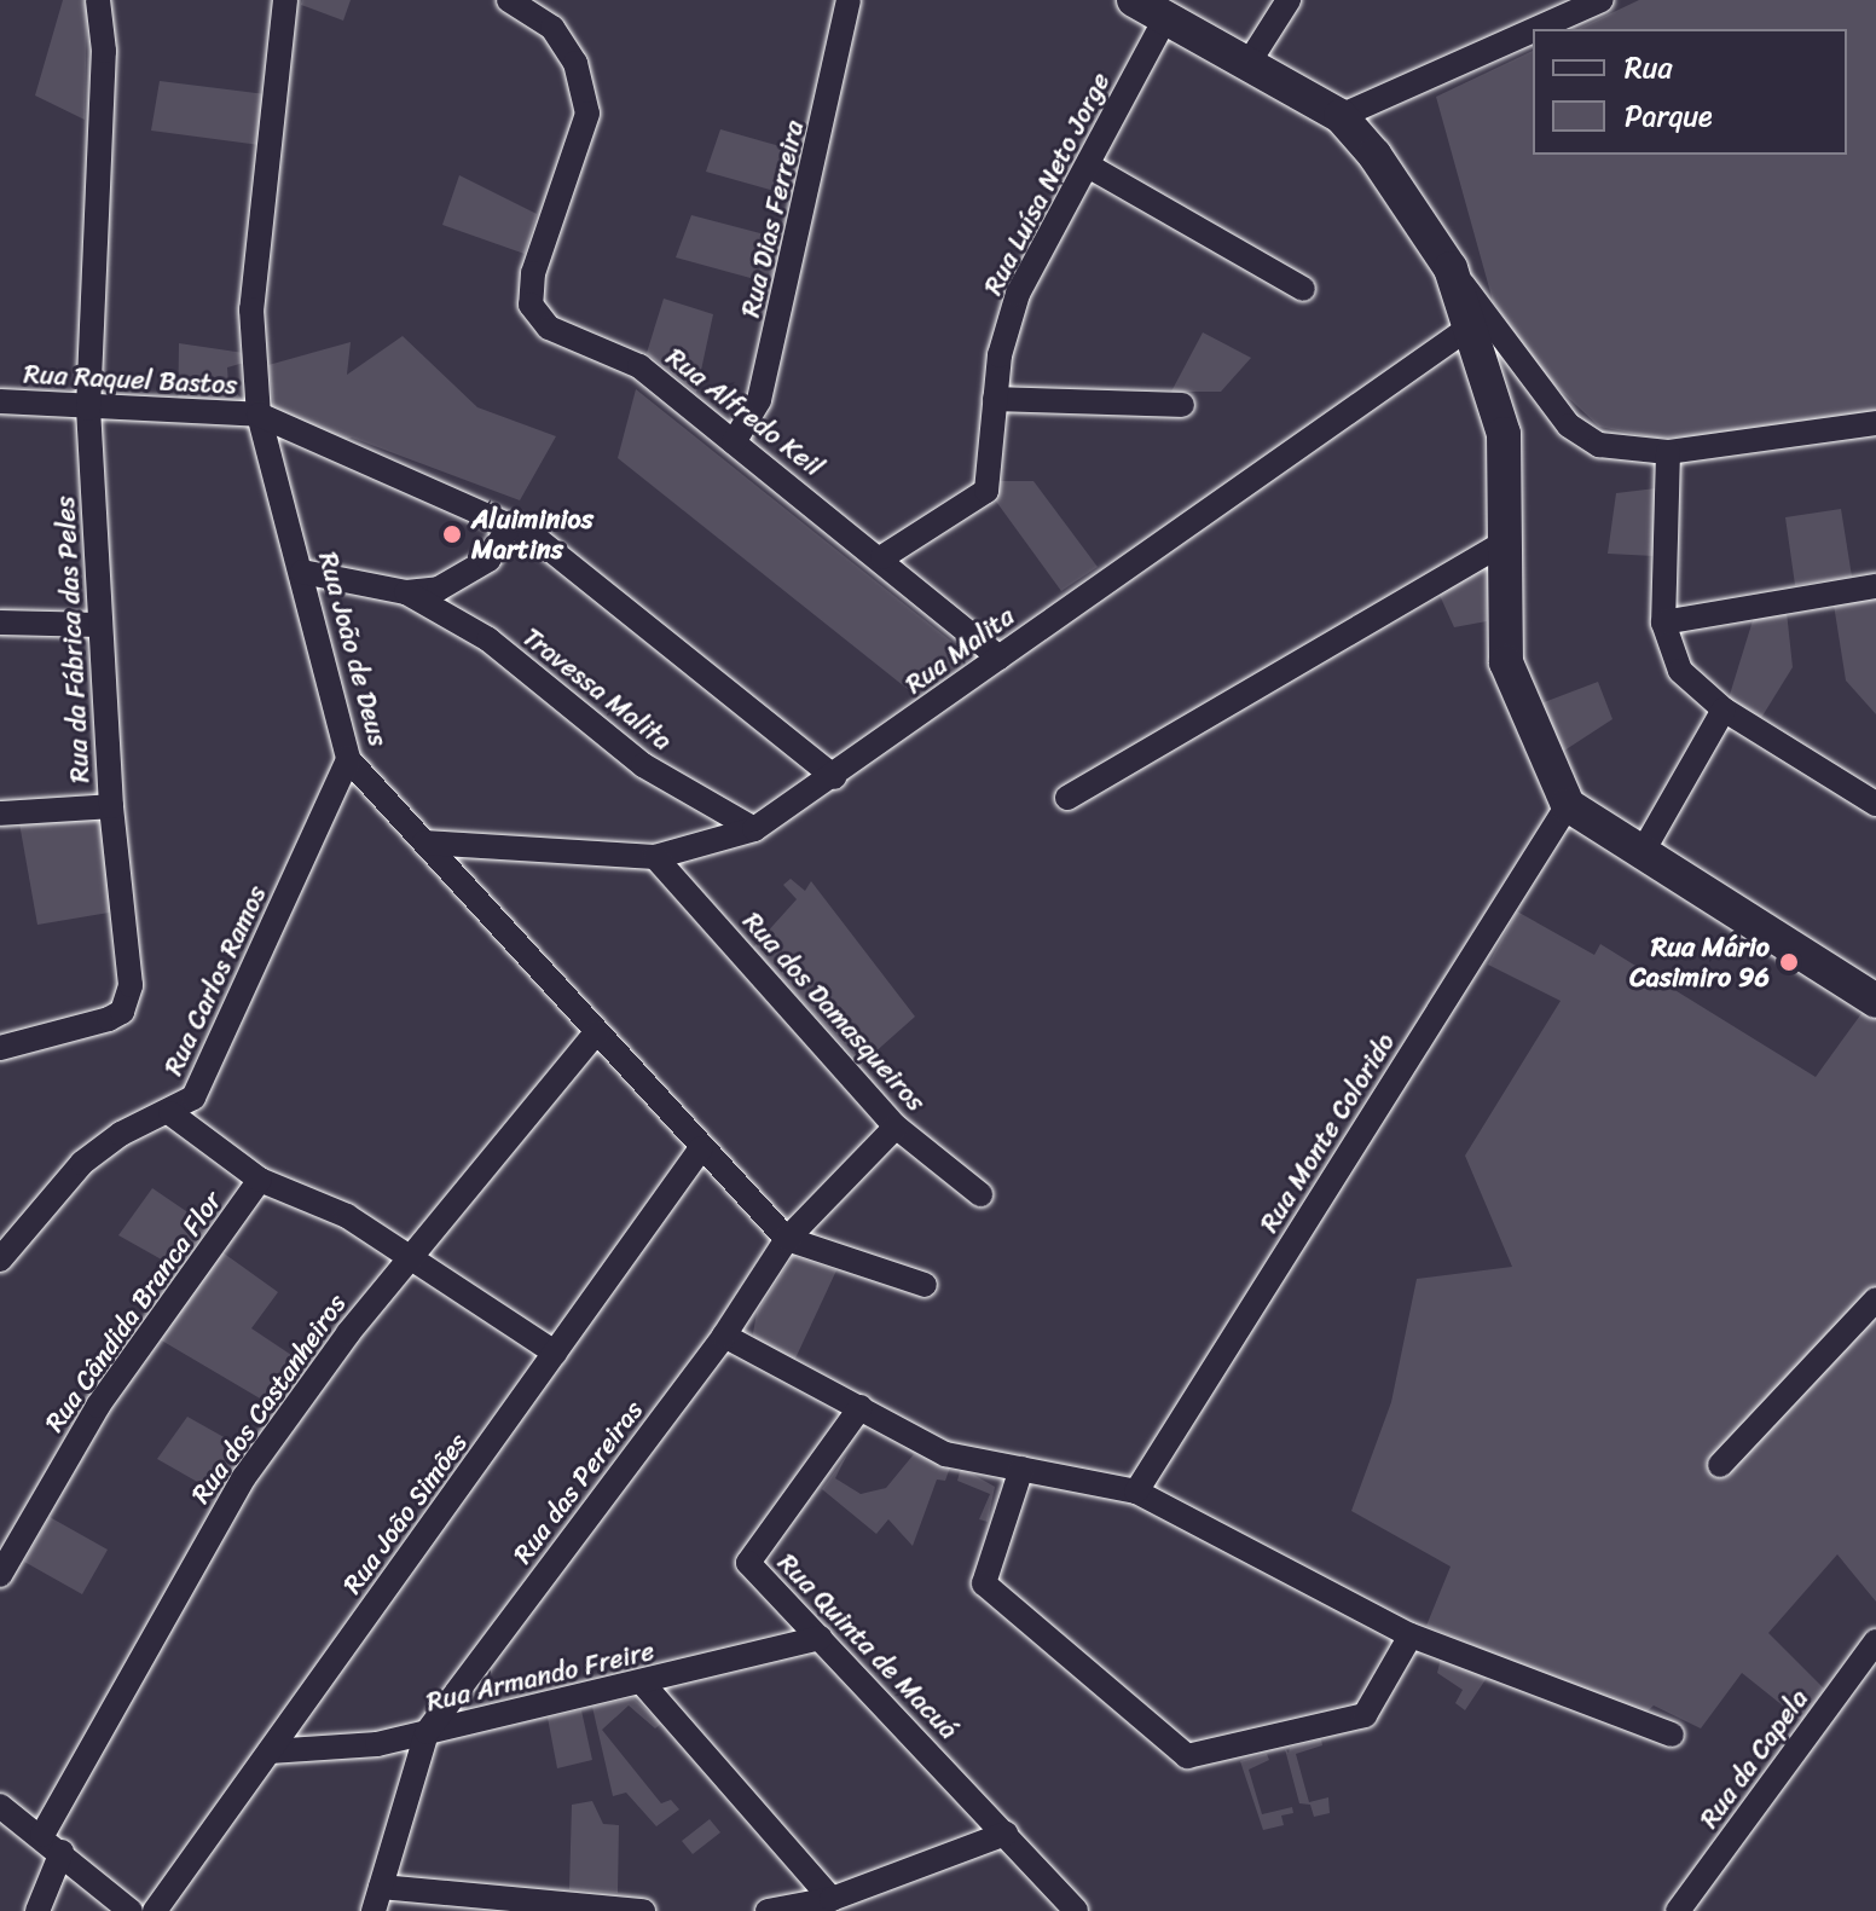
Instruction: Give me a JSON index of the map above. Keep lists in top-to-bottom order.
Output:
{
  "streets": {
    "street": [
      "Rua Luísa Neto Jorge",
      "Rua Dias Ferreira",
      "Rua Raquel Bastos",
      "Rua Alfredo Keil",
      "Rua da Fábrica das Peles",
      "Rua João de Deus",
      "Rua Malita",
      "Travessa Malita",
      "Rua Carlos Ramos",
      "Rua dos Damasqueiros",
      "Rua Monte Colorido",
      "Rua Cândida Branca Flor",
      "Rua dos Castanheiros",
      "Rua das Pereiras",
      "Rua João Simões",
      "Rua Quinta de Macuá",
      "Rua Armando Freire",
      "Rua da Capela"
    ]
  },
  "crossings": [
    ["Rua Luísa Neto Jorge", "Rua Alfredo Keil"],
    ["Rua Dias Ferreira", "Rua Alfredo Keil"],
    ["Rua Raquel Bastos", "Rua da Fábrica das Peles"],
    ["Rua Raquel Bastos", "Rua João de Deus"],
    ["Rua Alfredo Keil", "Rua Malita"],
    ["Rua João de Deus", "Rua Malita"],
    ["Rua João de Deus", "Travessa Malita"],
    ["Rua João de Deus", "Rua Carlos Ramos"],
    ["Rua João de Deus", "Rua dos Castanheiros"],
    ["Rua João de Deus", "Rua das Pereiras"],
    ["Rua João de Deus", "Rua João Simões"],
    ["Rua Malita", "Travessa Malita"],
    ["Rua Malita", "Rua dos Damasqueiros"],
    ["Rua Carlos Ramos", "Rua Cândida Branca Flor"],
    ["Rua dos Damasqueiros", "Rua das Pereiras"],
    ["Rua das Pereiras", "Rua Armando Freire"],
    ["Rua João Simões", "Rua Armando Freire"],
    ["Rua Quinta de Macuá", "Rua Armando Freire"]
  ],
  "places": ["Aluiminios Martins", "Rua Mário Casimiro 96"],
  "legend": ["Rua", "Parque"]
}
